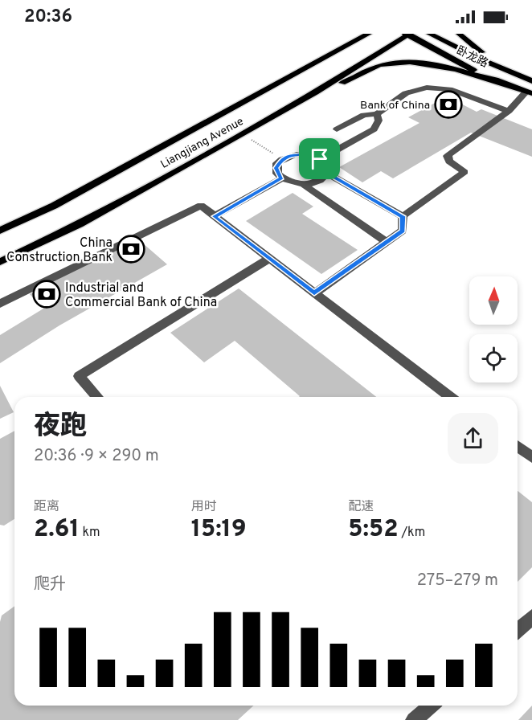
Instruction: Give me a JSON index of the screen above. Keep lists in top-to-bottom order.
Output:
{
  "streets": {
    "main road": ["卧龙路", "Liangjiang Avenue"]
  },
  "crossings": [
    ["卧龙路", "Liangjiang Avenue"]
  ],
  "places": {
    "bank": ["Bank of China", "China Construction Bank", "Industrial and Commercial Bank of China"]
  },
  "north": "top",
  "page": {
    "status": "20:36",
    "heading": ["夜跑", "20:36 · 9 × 290 m"],
    "stats": [
      ["距离", "2.61 km"],
      ["用时", "15:19"],
      ["配速", "5:52 /km"]
    ],
    "chart": ["爬升", "275–279 m"]
  }
}
